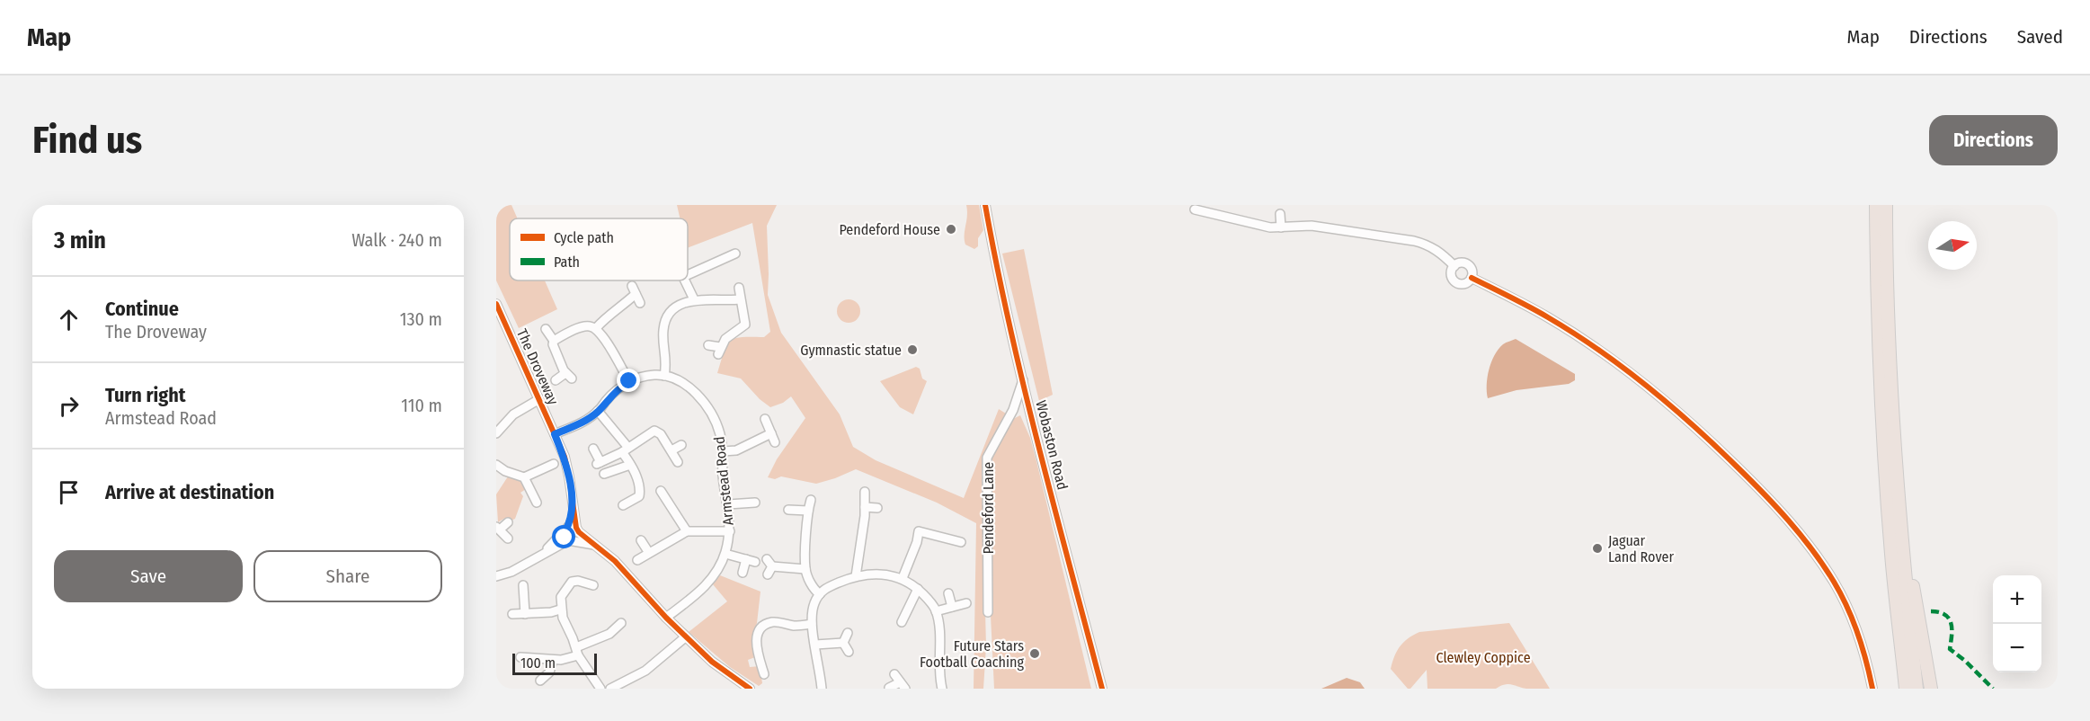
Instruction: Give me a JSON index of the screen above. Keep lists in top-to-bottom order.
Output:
{
  "streets": {
    "street": [
      "The Droveway",
      "Wobaston Road",
      "Armstead Road",
      "Pendeford Lane"
    ]
  },
  "crossings": [
    ["Wobaston Road", "Pendeford Lane"]
  ],
  "parks": ["Clewley Coppice"],
  "places": [
    "Pendeford House",
    "Gymnastic statue",
    "Jaguar Land Rover",
    "Future Stars Football Coaching"
  ],
  "legend": ["Cycle path", "Path"],
  "scale_bar": "100 m",
  "north": "right",
  "page": {
    "header": "Map",
    "nav": ["Map", "Directions", "Saved"],
    "buttons": [
      "Directions",
      ["Save", "Share"]
    ],
    "title": "Find us",
    "heading": ["3 min", "Walk · 240 m"],
    "list": [
      ["Continue", "The Droveway", "130 m"],
      ["Turn right", "Armstead Road", "110 m"],
      "Arrive at destination"
    ],
    "map_buttons": ["+", "−"],
    "scale": "100 m"
  }
}
